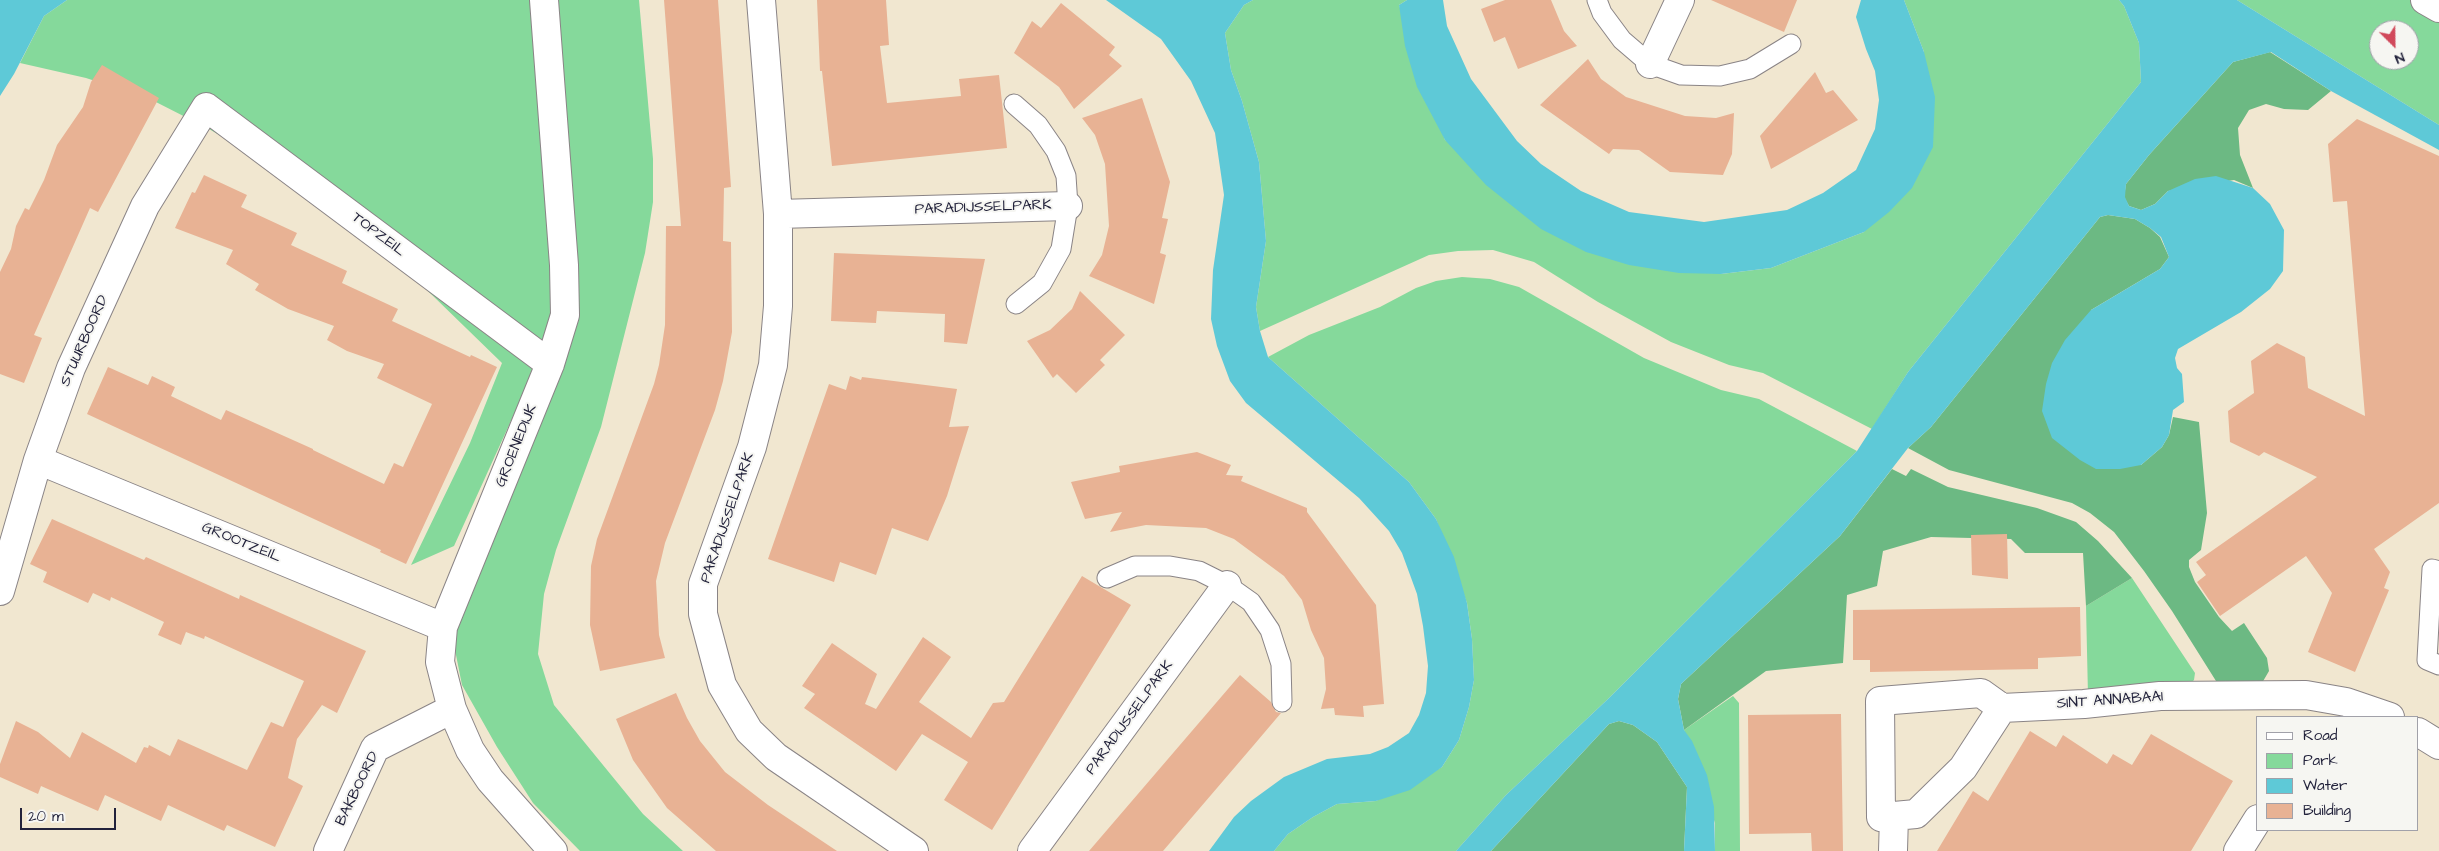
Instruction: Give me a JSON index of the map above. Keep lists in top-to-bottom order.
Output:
{
  "streets": {
    "street": [
      "PARADIJSSELPARK",
      "TOPZEIL",
      "STUURBOORD",
      "GROENEDIJK",
      "GROOTZEIL",
      "SINT ANNABAAI",
      "BAKBOORD"
    ]
  },
  "crossings": [
    ["TOPZEIL", "STUURBOORD"],
    ["TOPZEIL", "GROENEDIJK"],
    ["STUURBOORD", "GROOTZEIL"],
    ["GROENEDIJK", "GROOTZEIL"],
    ["GROENEDIJK", "BAKBOORD"]
  ],
  "legend": [
    "Road",
    "Park",
    "Water",
    "Building"
  ],
  "scale_bar": "20 m",
  "north": "bottom right"
}
